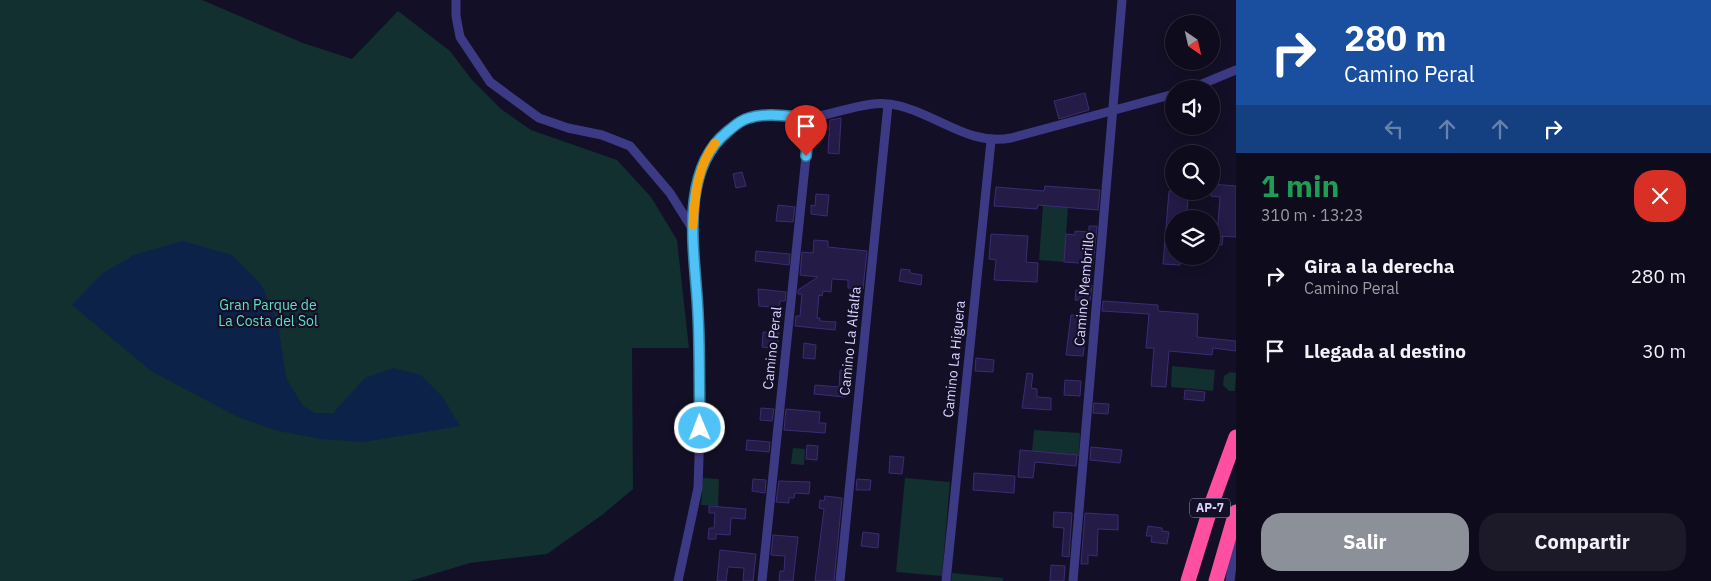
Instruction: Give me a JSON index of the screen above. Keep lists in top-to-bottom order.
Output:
{
  "streets": {
    "highway": ["AP-7"],
    "street": [
      "Camino Membrillo",
      "Camino La Alfalfa",
      "Camino Peral",
      "Camino La Higuera"
    ]
  },
  "parks": ["Gran Parque de La Costa del Sol"],
  "north": "bottom right",
  "page": {
    "turn": ["280 m", "Camino Peral"],
    "heading": ["1 min", "310 m · 13:23"],
    "list": [
      {
        "name": "Gira a la derecha",
        "note": "Camino Peral",
        "value": "280 m"
      },
      {
        "name": "Llegada al destino",
        "value": "30 m"
      }
    ],
    "buttons": ["Salir", "Compartir"]
  }
}
